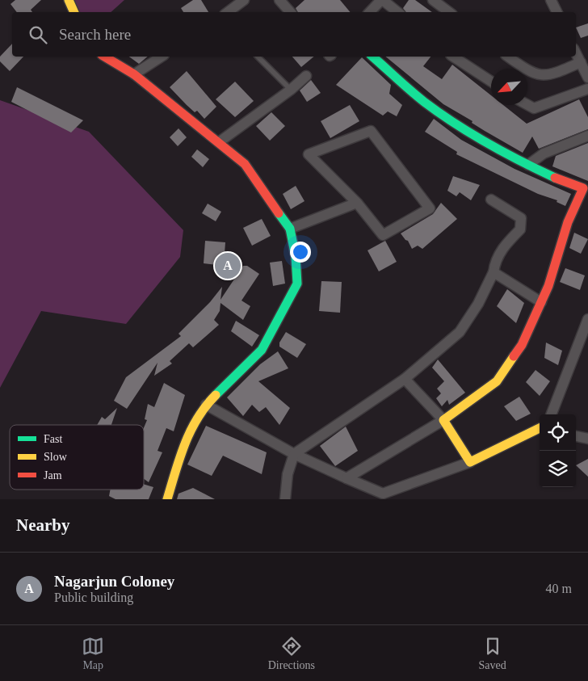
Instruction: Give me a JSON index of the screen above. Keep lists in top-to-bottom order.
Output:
{
  "legend": ["Fast", "Slow", "Jam"],
  "north": "bottom left",
  "page": {
    "search": "Search here",
    "pins": "A",
    "heading": "Nearby",
    "list": [
      {
        "mark": "A",
        "name": "Nagarjun Coloney",
        "note": "Public building",
        "value": "40 m"
      }
    ],
    "nav": ["Map", "Directions", "Saved"]
  }
}
